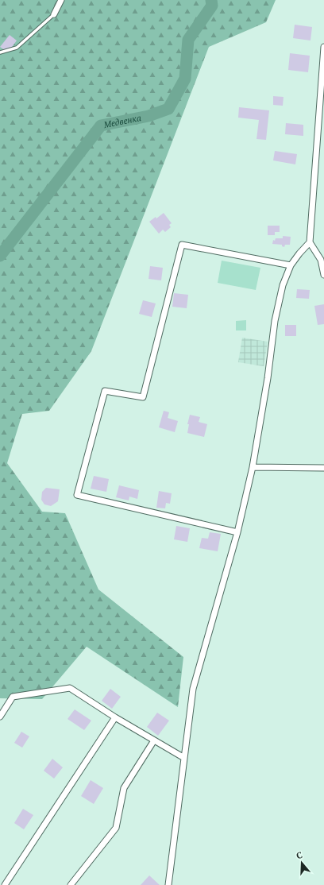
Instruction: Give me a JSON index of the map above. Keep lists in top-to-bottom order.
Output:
{
  "water": ["Медвенка"],
  "north": "top"
}
